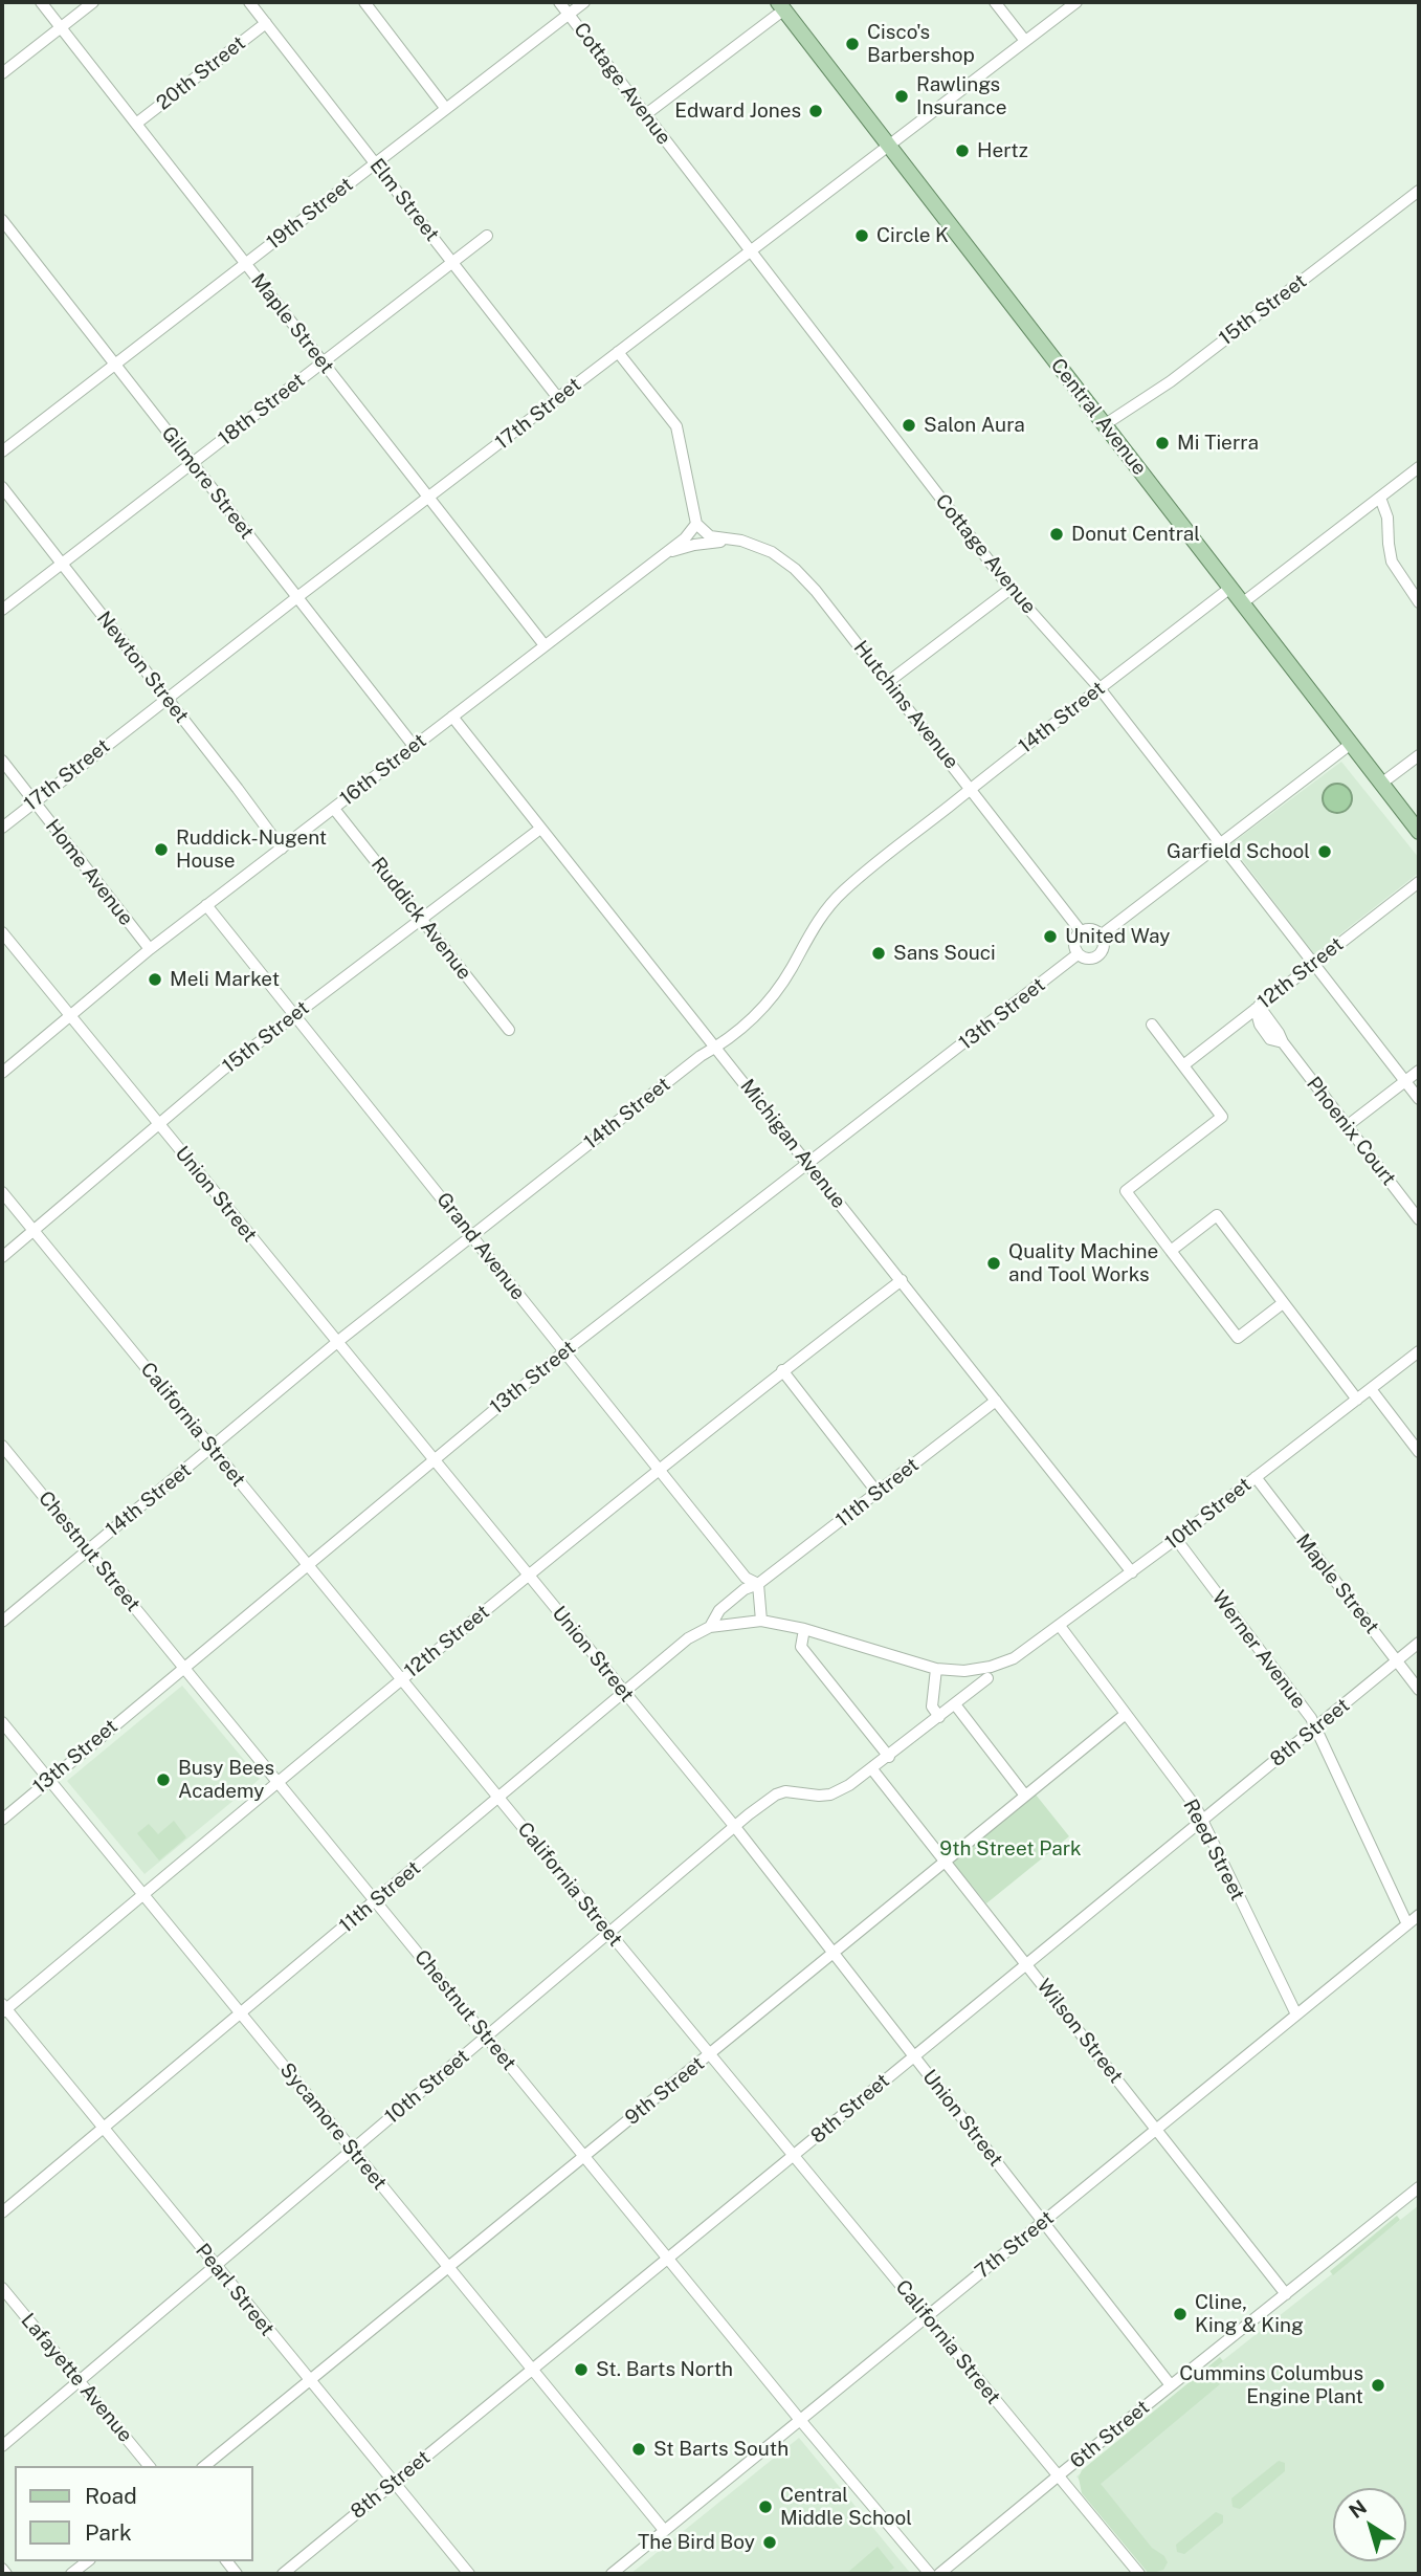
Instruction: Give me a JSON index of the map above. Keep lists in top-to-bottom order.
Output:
{
  "streets": {
    "main road": ["Central Avenue"],
    "street": [
      "20th Street",
      "Cottage Avenue",
      "Elm Street",
      "19th Street",
      "15th Street",
      "Maple Street",
      "18th Street",
      "17th Street",
      "Gilmore Street",
      "Newton Street",
      "Hutchins Avenue",
      "14th Street",
      "16th Street",
      "Home Avenue",
      "Ruddick Avenue",
      "12th Street",
      "13th Street",
      "Phoenix Court",
      "Michigan Avenue",
      "Union Street",
      "Grand Avenue",
      "California Street",
      "11th Street",
      "10th Street",
      "Chestnut Street",
      "Werner Avenue",
      "8th Street",
      "Reed Street",
      "Wilson Street",
      "9th Street",
      "Sycamore Street",
      "7th Street",
      "Pearl Street",
      "Lafayette Avenue",
      "6th Street"
    ]
  },
  "crossings": [
    ["20th Street", "Elm Street"],
    ["20th Street", "Maple Street"],
    ["Cottage Avenue", "19th Street"],
    ["Cottage Avenue", "17th Street"],
    ["Cottage Avenue", "14th Street"],
    ["Cottage Avenue", "12th Street"],
    ["Elm Street", "19th Street"],
    ["Elm Street", "18th Street"],
    ["Elm Street", "17th Street"],
    ["19th Street", "Maple Street"],
    ["19th Street", "Gilmore Street"],
    ["15th Street", "Central Avenue"],
    ["15th Street", "Ruddick Avenue"],
    ["15th Street", "Michigan Avenue"],
    ["15th Street", "Union Street"],
    ["15th Street", "Grand Avenue"],
    ["15th Street", "California Street"],
    ["Maple Street", "18th Street"],
    ["Maple Street", "17th Street"],
    ["Maple Street", "16th Street"],
    ["Maple Street", "10th Street"],
    ["Maple Street", "8th Street"],
    ["18th Street", "Gilmore Street"],
    ["18th Street", "Newton Street"],
    ["17th Street", "Central Avenue"],
    ["17th Street", "Gilmore Street"],
    ["17th Street", "Newton Street"],
    ["17th Street", "Home Avenue"],
    ["Central Avenue", "14th Street"],
    ["Gilmore Street", "16th Street"],
    ["Newton Street", "16th Street"],
    ["Hutchins Avenue", "14th Street"],
    ["Hutchins Avenue", "16th Street"],
    ["Hutchins Avenue", "13th Street"],
    ["14th Street", "Michigan Avenue"],
    ["14th Street", "Union Street"],
    ["14th Street", "Grand Avenue"],
    ["14th Street", "California Street"],
    ["14th Street", "Chestnut Street"],
    ["16th Street", "Home Avenue"],
    ["16th Street", "Ruddick Avenue"],
    ["16th Street", "Michigan Avenue"],
    ["16th Street", "Union Street"],
    ["16th Street", "Grand Avenue"],
    ["12th Street", "Phoenix Court"],
    ["12th Street", "Michigan Avenue"],
    ["12th Street", "Union Street"],
    ["12th Street", "Grand Avenue"],
    ["12th Street", "California Street"],
    ["12th Street", "Chestnut Street"],
    ["12th Street", "Sycamore Street"],
    ["12th Street", "Pearl Street"],
    ["13th Street", "Michigan Avenue"],
    ["13th Street", "Union Street"],
    ["13th Street", "Grand Avenue"],
    ["13th Street", "California Street"],
    ["13th Street", "Chestnut Street"],
    ["13th Street", "Sycamore Street"],
    ["Michigan Avenue", "11th Street"],
    ["Michigan Avenue", "10th Street"],
    ["Union Street", "11th Street"],
    ["Union Street", "10th Street"],
    ["Union Street", "8th Street"],
    ["Union Street", "9th Street"],
    ["Union Street", "7th Street"],
    ["Union Street", "6th Street"],
    ["Grand Avenue", "11th Street"],
    ["California Street", "11th Street"],
    ["California Street", "10th Street"],
    ["California Street", "8th Street"],
    ["California Street", "9th Street"],
    ["California Street", "7th Street"],
    ["California Street", "6th Street"],
    ["11th Street", "Chestnut Street"],
    ["11th Street", "Sycamore Street"],
    ["11th Street", "Pearl Street"],
    ["10th Street", "Chestnut Street"],
    ["10th Street", "Werner Avenue"],
    ["10th Street", "Reed Street"],
    ["10th Street", "Wilson Street"],
    ["10th Street", "Sycamore Street"],
    ["10th Street", "Pearl Street"],
    ["10th Street", "Lafayette Avenue"],
    ["Chestnut Street", "8th Street"],
    ["Chestnut Street", "9th Street"],
    ["Chestnut Street", "7th Street"],
    ["Werner Avenue", "8th Street"],
    ["Werner Avenue", "7th Street"],
    ["8th Street", "Reed Street"],
    ["8th Street", "Wilson Street"],
    ["8th Street", "Sycamore Street"],
    ["8th Street", "Pearl Street"],
    ["Reed Street", "9th Street"],
    ["Reed Street", "7th Street"],
    ["Wilson Street", "9th Street"],
    ["Wilson Street", "7th Street"],
    ["Wilson Street", "6th Street"],
    ["9th Street", "Sycamore Street"],
    ["9th Street", "Pearl Street"],
    ["Sycamore Street", "7th Street"]
  ],
  "parks": ["9th Street Park"],
  "places": [
    "Cisco's Barbershop",
    "Rawlings Insurance",
    "Edward Jones",
    "Hertz",
    "Circle K",
    "Salon Aura",
    "Mi Tierra",
    "Donut Central",
    "Ruddick-Nugent House",
    "Garfield School",
    "United Way",
    "Sans Souci",
    "Meli Market",
    "Quality Machine and Tool Works",
    "Busy Bees Academy",
    "Cline, King & King",
    "St. Barts North",
    "Cummins Columbus Engine Plant",
    "St Barts South",
    "Central Middle School",
    "The Bird Boy"
  ],
  "legend": ["Road", "Park"],
  "north": "top left"
}
